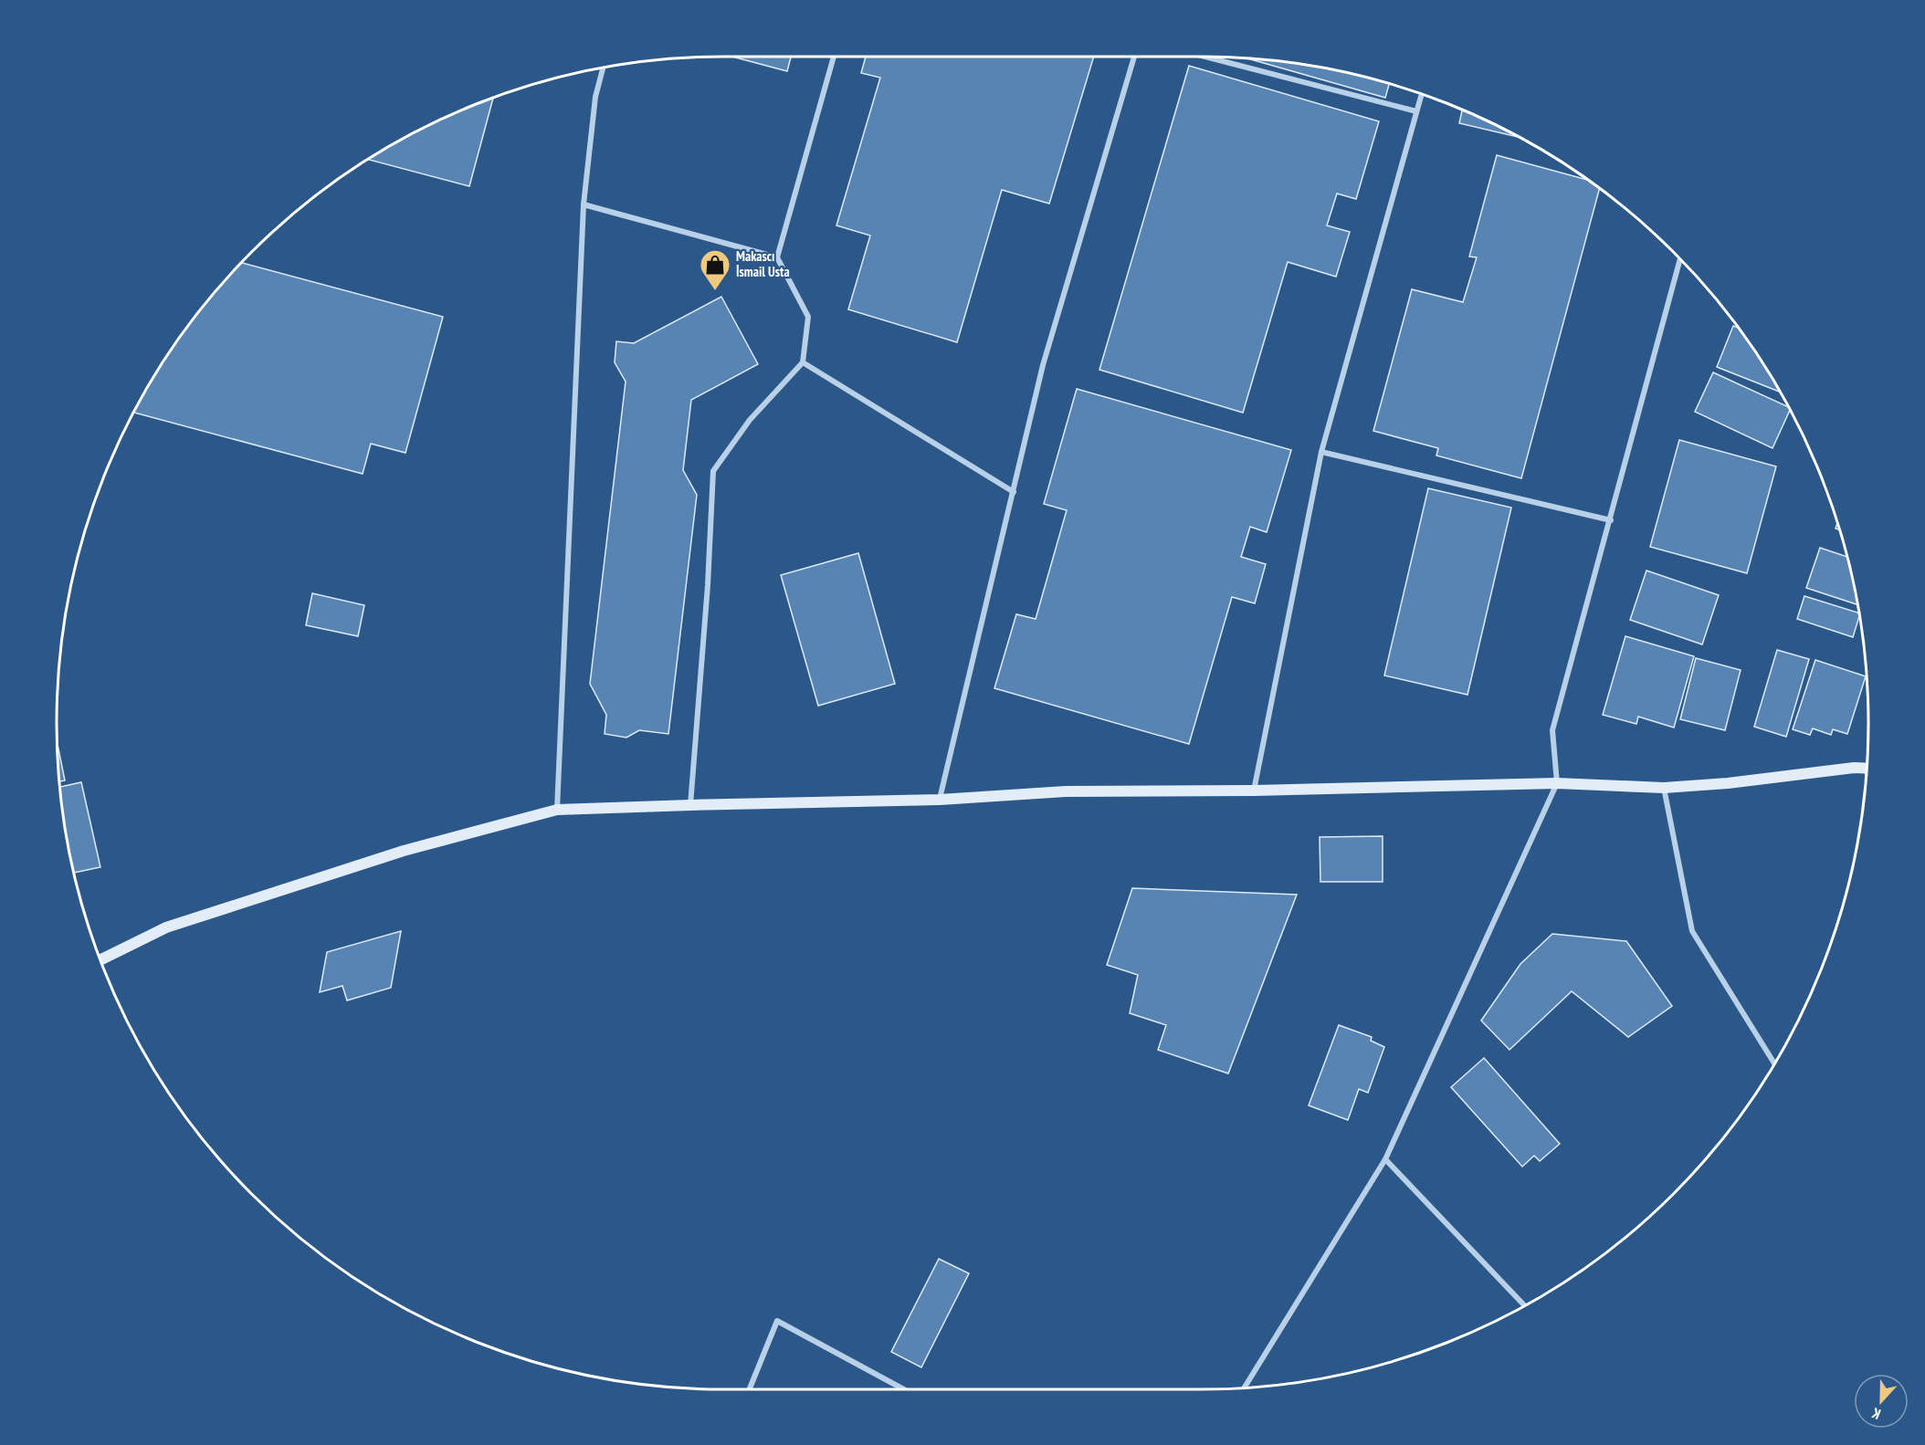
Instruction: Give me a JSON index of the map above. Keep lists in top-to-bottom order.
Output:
{
  "places": {
    "shop": ["Makascı İsmail Usta"]
  },
  "north": "bottom"
}
